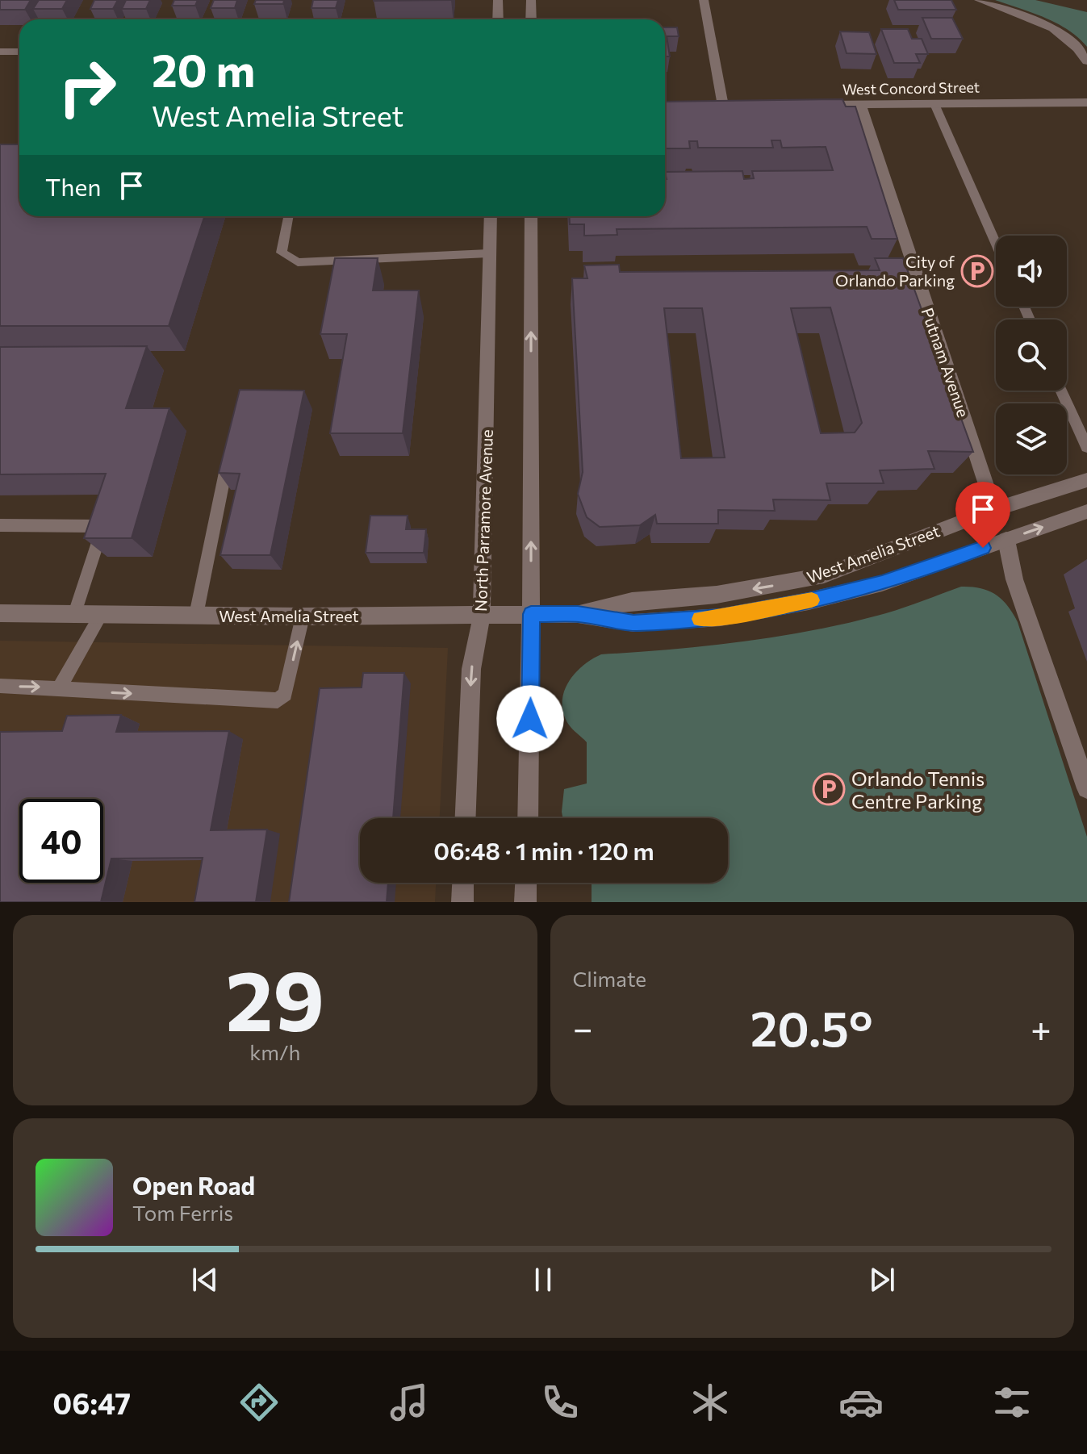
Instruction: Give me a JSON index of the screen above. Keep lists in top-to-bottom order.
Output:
{
  "streets": {
    "street": [
      "West Concord Street",
      "Putnam Avenue",
      "North Parramore Avenue",
      "West Amelia Street"
    ]
  },
  "crossings": [
    ["West Concord Street", "Putnam Avenue"],
    ["Putnam Avenue", "West Amelia Street"],
    ["North Parramore Avenue", "West Amelia Street"]
  ],
  "places": {
    "parking": ["City of Orlando Parking", "Orlando Tennis Centre Parking"]
  },
  "page": {
    "turn": ["20 m", "West Amelia Street"],
    "then": "Then",
    "limit": "40",
    "trip": "06:48 · 1 min · 120 m",
    "tile": [
      ["29", "km/h"],
      "Climate"
    ],
    "heat": ["−", "20.5°", "+"],
    "song": ["Open Road", "Tom Ferris"],
    "tabs": "06:47"
  }
}
